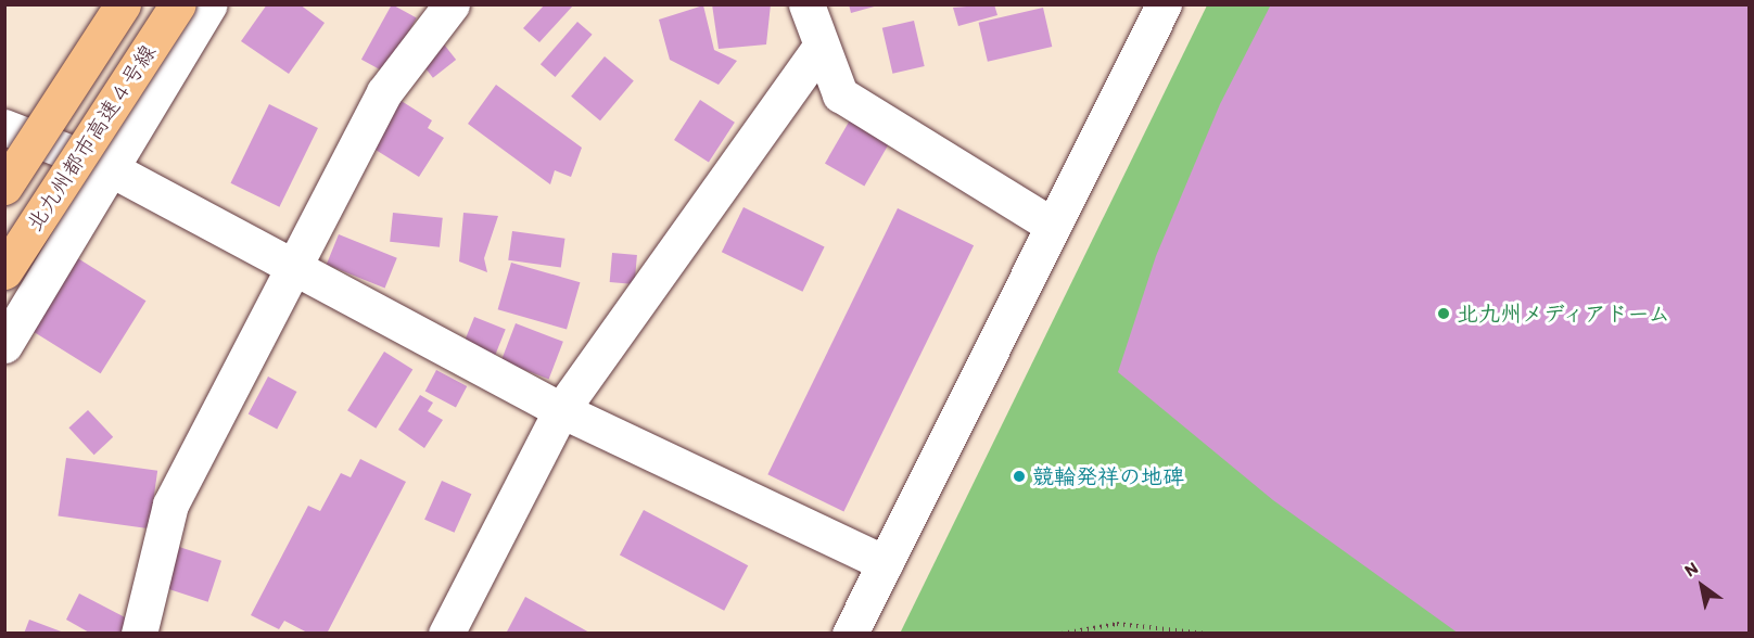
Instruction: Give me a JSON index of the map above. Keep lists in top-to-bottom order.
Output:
{
  "streets": {
    "highway": ["北九州都市高速４号線"]
  },
  "places": ["北九州メディアドーム", "競輪発祥の地碑"],
  "north": "top left"
}
